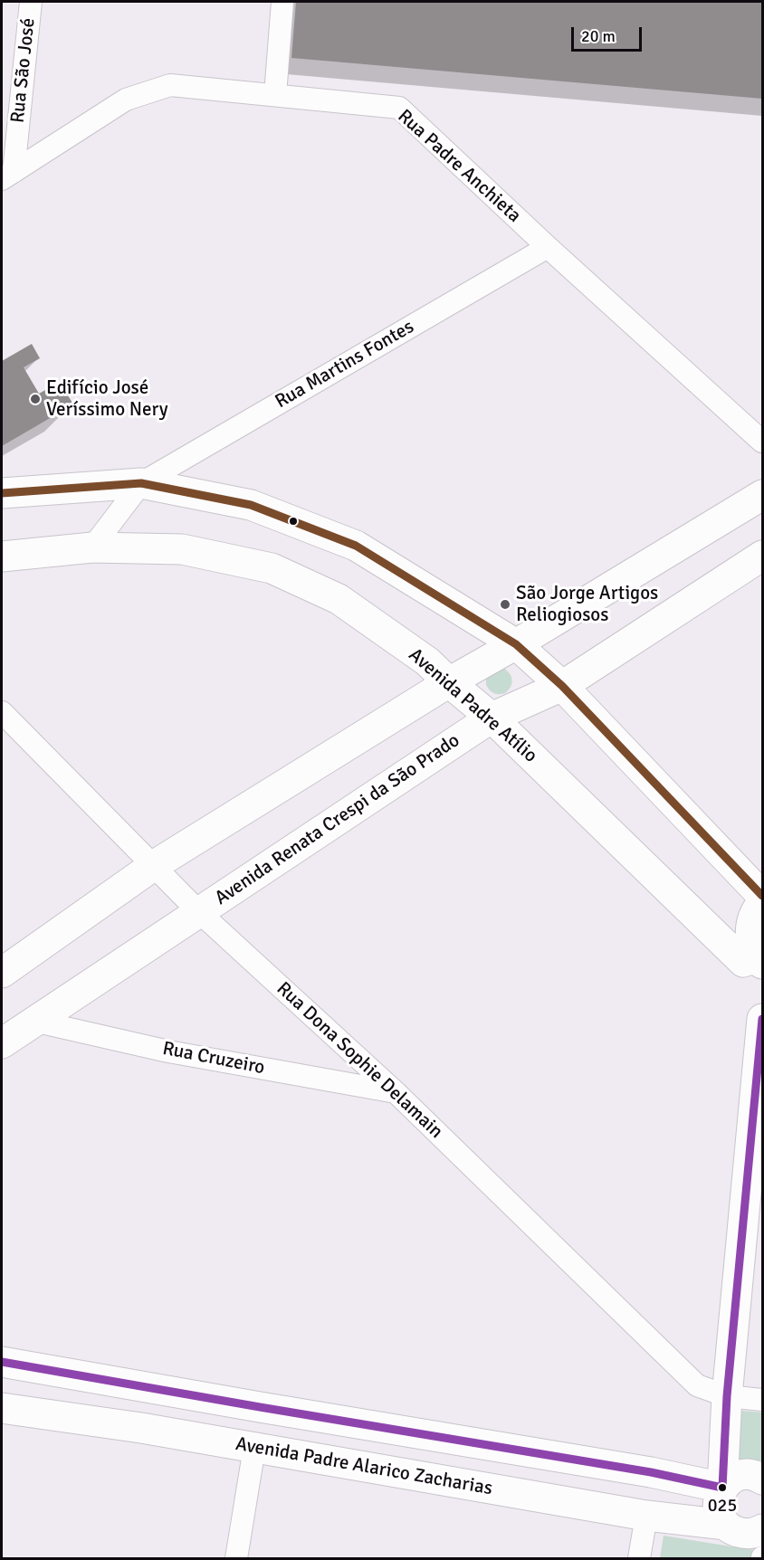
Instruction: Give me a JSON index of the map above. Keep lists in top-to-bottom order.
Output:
{
  "streets": {
    "street": [
      "Rua São José",
      "Rua Padre Anchieta",
      "Rua Martins Fontes",
      "Avenida Padre Atílio",
      "Avenida Renata Crespi da São Prado",
      "Rua Cruzeiro",
      "Rua Dona Sophie Delamain",
      "Avenida Padre Alarico Zacharias"
    ]
  },
  "crossings": [
    ["Rua São José", "Rua Padre Anchieta"],
    ["Rua Padre Anchieta", "Rua Martins Fontes"],
    ["Avenida Padre Atílio", "Avenida Renata Crespi da São Prado"],
    ["Avenida Renata Crespi da São Prado", "Rua Cruzeiro"],
    ["Avenida Renata Crespi da São Prado", "Rua Dona Sophie Delamain"],
    ["Rua Cruzeiro", "Rua Dona Sophie Delamain"]
  ],
  "places": ["Edifício José Veríssimo Nery", "São Jorge Artigos Reliogiosos", "025"],
  "scale_bar": "20 m"
}
